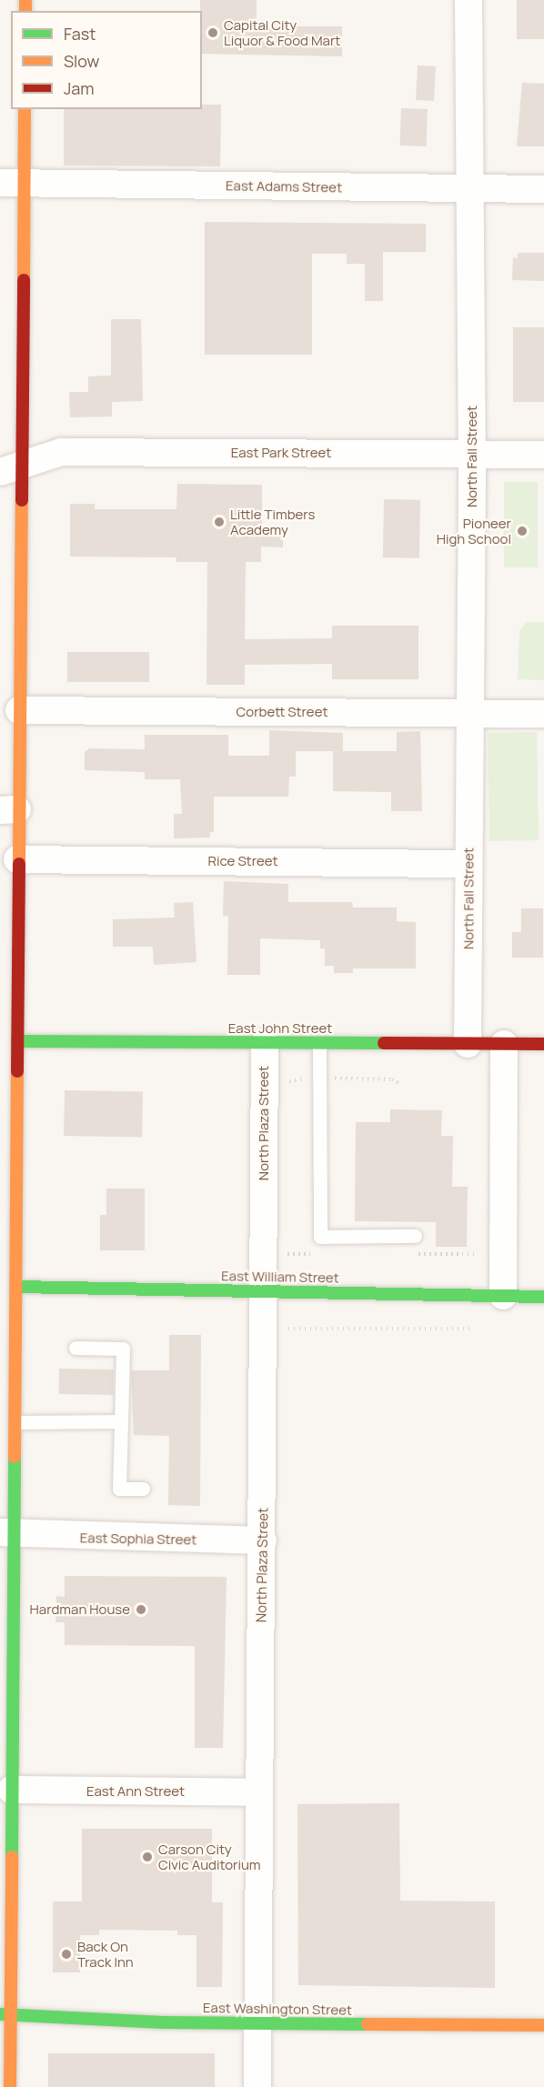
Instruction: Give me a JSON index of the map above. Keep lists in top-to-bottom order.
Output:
{
  "streets": {
    "main road": ["East John Street", "East William Street", "East Washington Street"],
    "street": [
      "East Adams Street",
      "East Park Street",
      "North Fall Street",
      "Corbett Street",
      "Rice Street",
      "North Plaza Street",
      "East Sophia Street",
      "East Ann Street"
    ]
  },
  "crossings": [
    ["East Adams Street", "North Fall Street"],
    ["East Park Street", "North Fall Street"],
    ["North Fall Street", "Corbett Street"],
    ["North Fall Street", "Rice Street"],
    ["North Fall Street", "East John Street"],
    ["East John Street", "North Plaza Street"],
    ["North Plaza Street", "East William Street"],
    ["North Plaza Street", "East Sophia Street"],
    ["North Plaza Street", "East Ann Street"],
    ["North Plaza Street", "East Washington Street"]
  ],
  "places": [
    "Capital City Liquor & Food Mart",
    "Little Timbers Academy",
    "Pioneer High School",
    "Hardman House",
    "Carson City Civic Auditorium",
    "Back On Track Inn"
  ],
  "legend": ["Fast", "Slow", "Jam"]
}
